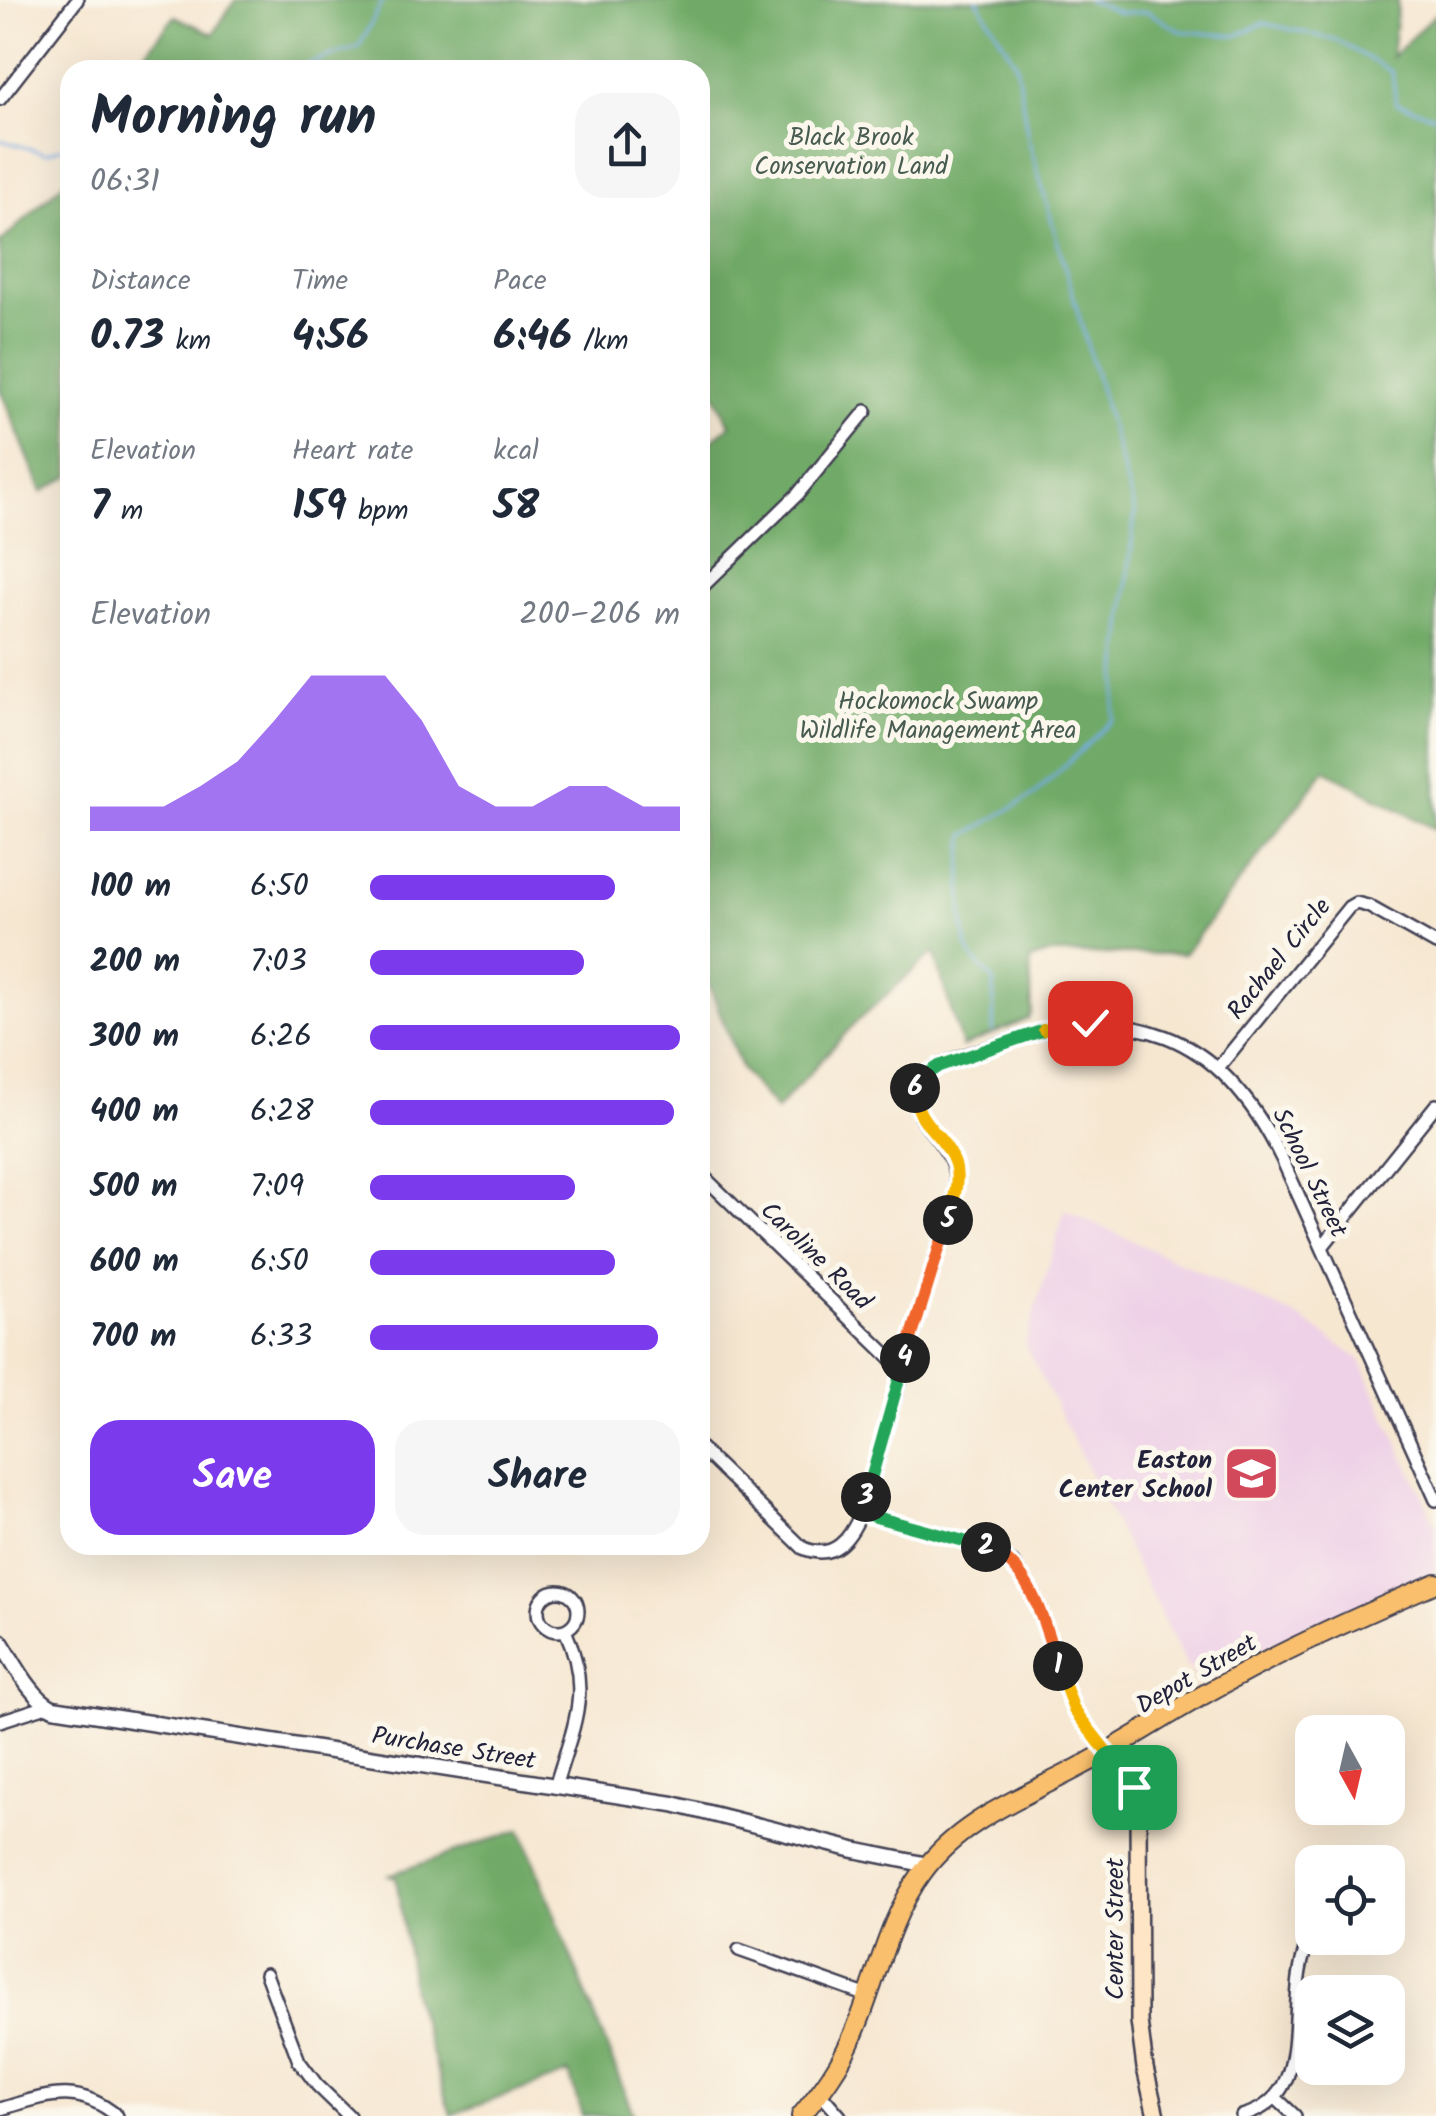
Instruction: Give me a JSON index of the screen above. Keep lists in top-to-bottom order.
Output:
{
  "streets": {
    "highway": ["Depot Street"],
    "main road": ["Center Street"],
    "street": [
      "Rachael Circle",
      "School Street",
      "Caroline Road",
      "Purchase Street"
    ]
  },
  "crossings": [
    ["Rachael Circle", "School Street"],
    ["School Street", "Caroline Road"],
    ["Depot Street", "Purchase Street"],
    ["Depot Street", "Center Street"]
  ],
  "parks": ["Black Brook Conservation Land", "Hockomock Swamp Wildlife Management Area"],
  "places": {
    "school or university": ["Easton Center School"]
  },
  "north": "bottom",
  "page": {
    "heading": ["Morning run", "06:31"],
    "stats": [
      ["Distance", "0.73 km"],
      ["Time", "4:56"],
      ["Pace", "6:46 /km"],
      ["Elevation", "7 m"],
      ["Heart rate", "159 bpm"],
      ["kcal", "58"]
    ],
    "chart": ["Elevation", "200–206 m"],
    "list": [
      {
        "name": "100 m",
        "note": "6:50"
      },
      {
        "name": "200 m",
        "note": "7:03"
      },
      {
        "name": "300 m",
        "note": "6:26"
      },
      {
        "name": "400 m",
        "note": "6:28"
      },
      {
        "name": "500 m",
        "note": "7:09"
      },
      {
        "name": "600 m",
        "note": "6:50"
      },
      {
        "name": "700 m",
        "note": "6:33"
      }
    ],
    "pins": [
      "6",
      "5",
      "4",
      "3",
      "2",
      "1"
    ],
    "buttons": ["Save", "Share"]
  }
}
